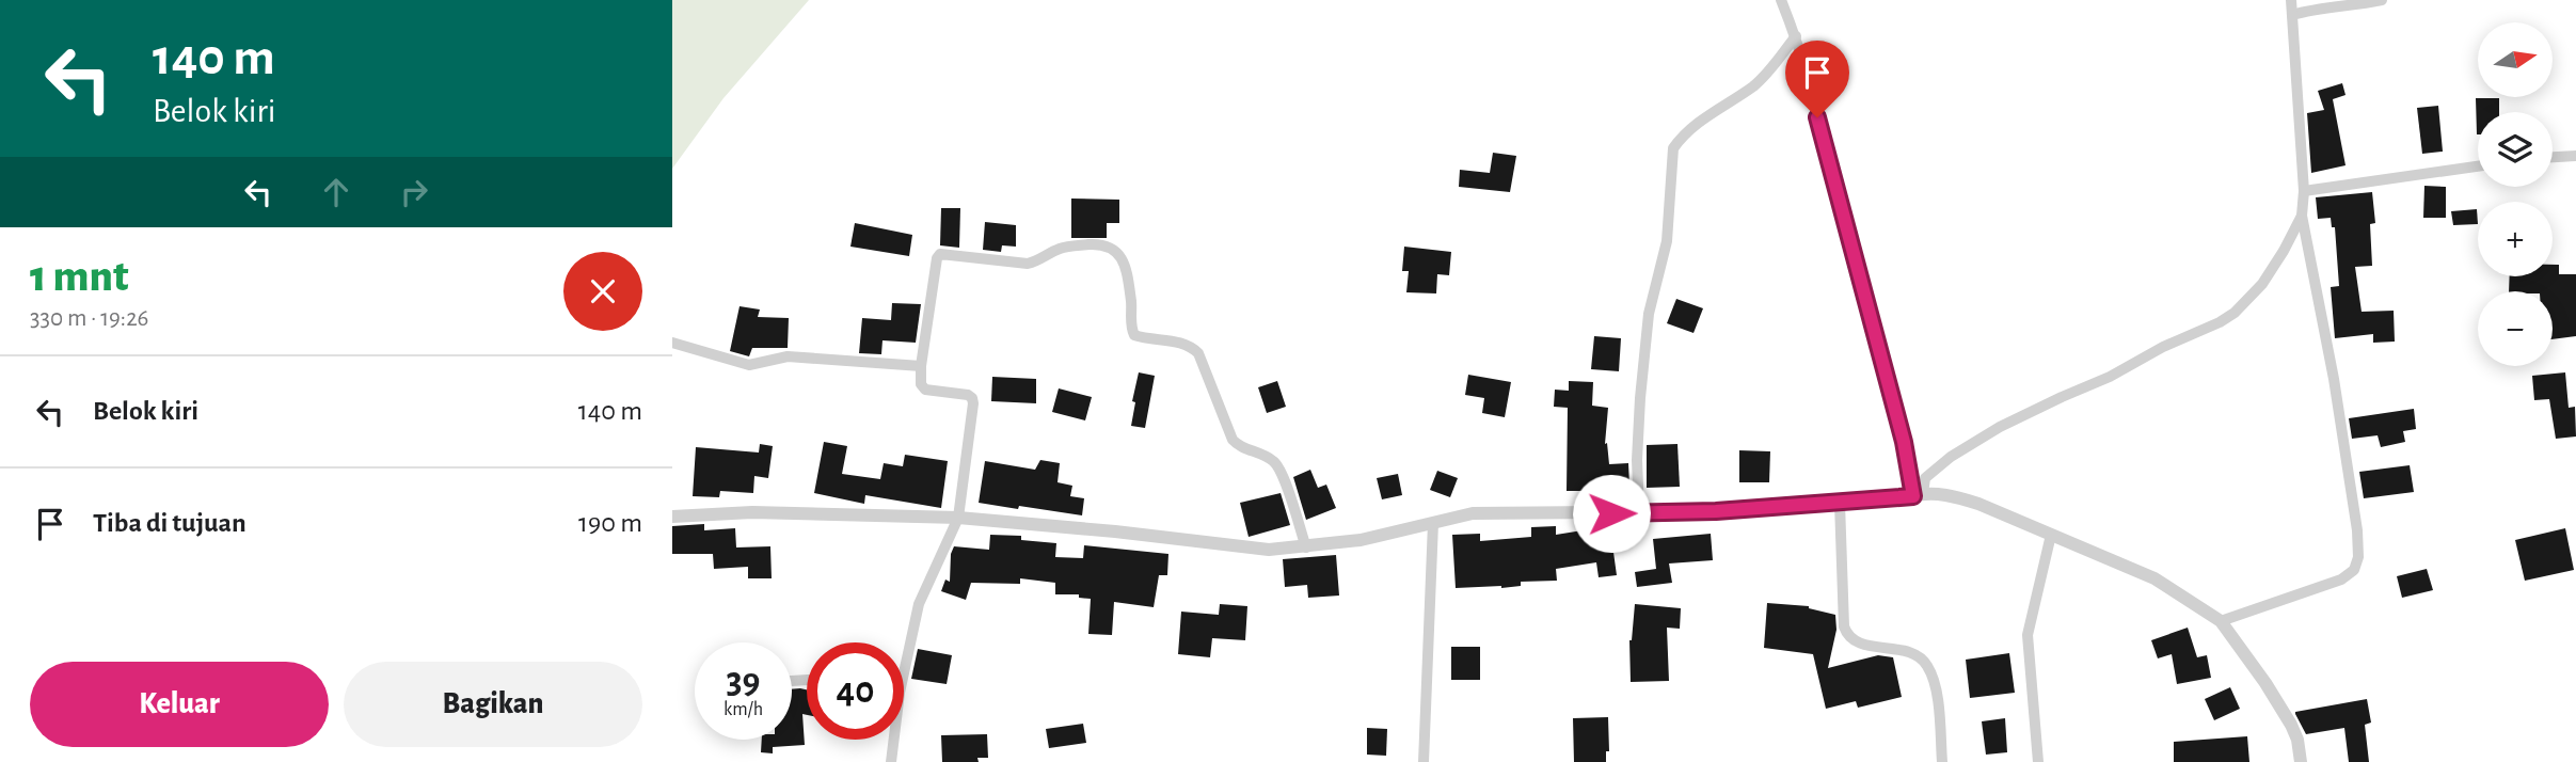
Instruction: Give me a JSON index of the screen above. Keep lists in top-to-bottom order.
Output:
{
  "north": "right",
  "page": {
    "turn": ["140 m", "Belok kiri"],
    "map_buttons": ["+", "−"],
    "heading": ["1 mnt", "330 m · 19:26"],
    "list": [
      {
        "name": "Belok kiri",
        "value": "140 m"
      },
      {
        "name": "Tiba di tujuan",
        "value": "190 m"
      }
    ],
    "speed": "39 km/h",
    "limit": "40",
    "buttons": ["Keluar", "Bagikan"]
  }
}
